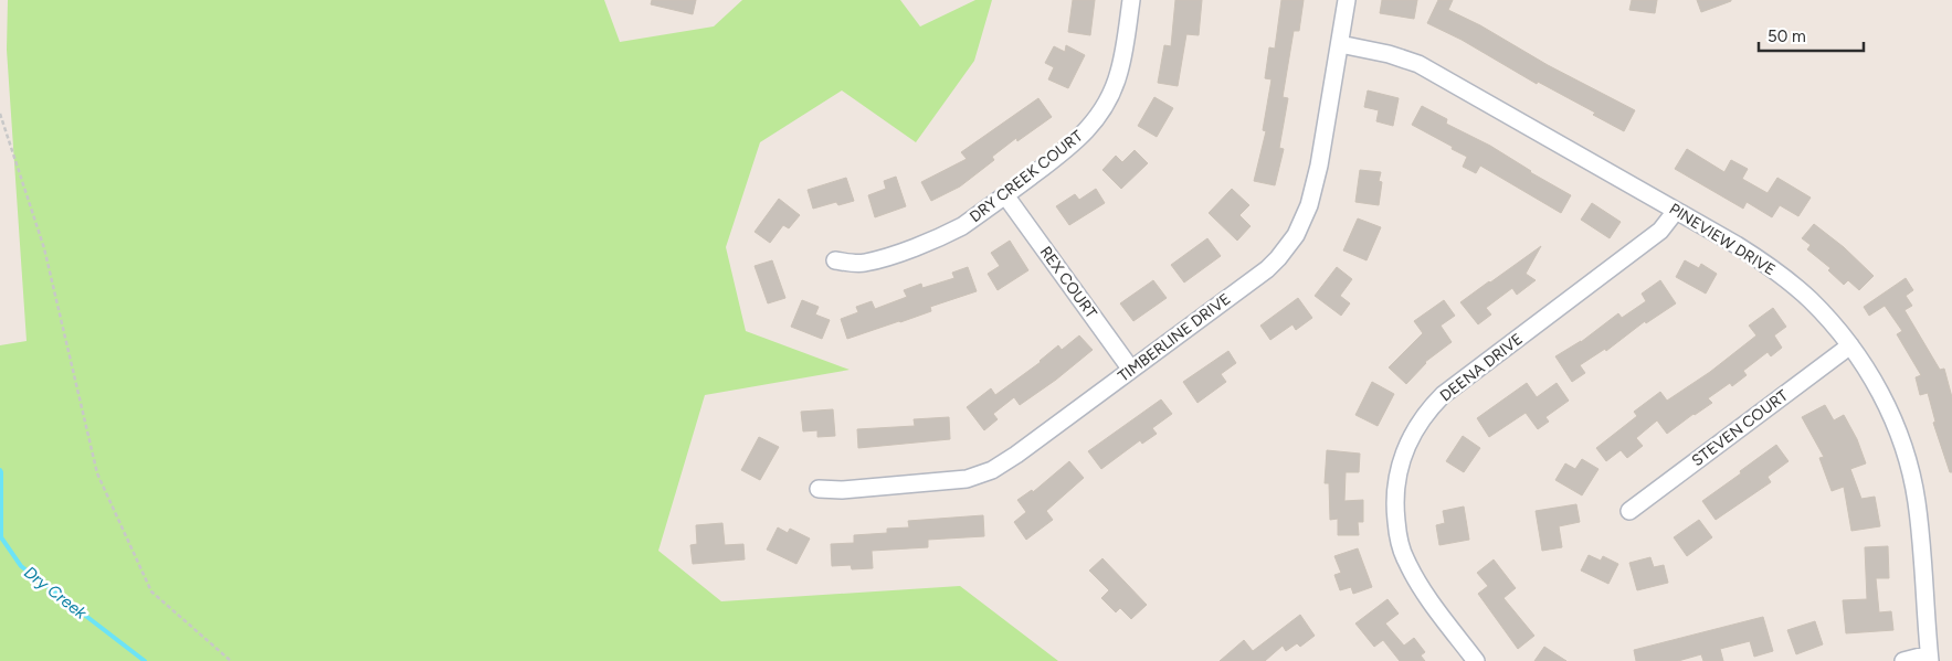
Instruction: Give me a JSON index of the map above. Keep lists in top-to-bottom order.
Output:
{
  "streets": {
    "street": [
      "DRY CREEK COURT",
      "PINEVIEW DRIVE",
      "REX COURT",
      "TIMBERLINE DRIVE",
      "DEENA DRIVE",
      "STEVEN COURT"
    ]
  },
  "crossings": [
    ["DRY CREEK COURT", "REX COURT"],
    ["PINEVIEW DRIVE", "TIMBERLINE DRIVE"],
    ["PINEVIEW DRIVE", "DEENA DRIVE"],
    ["PINEVIEW DRIVE", "STEVEN COURT"],
    ["REX COURT", "TIMBERLINE DRIVE"]
  ],
  "water": ["Dry Creek"],
  "scale_bar": "50 m"
}
